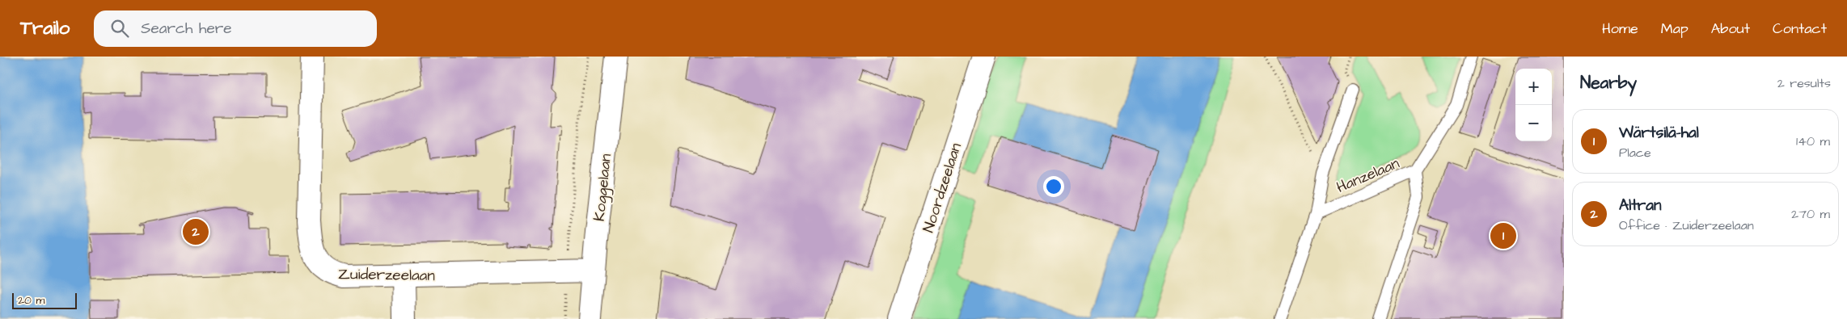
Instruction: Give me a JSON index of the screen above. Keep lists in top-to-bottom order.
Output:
{
  "streets": {
    "street": ["Koggelaan", "Noordzeelaan", "Zuiderzeelaan"],
    "lane": ["Hanzelaan"]
  },
  "crossings": [
    ["Koggelaan", "Zuiderzeelaan"]
  ],
  "scale_bar": "20 m",
  "page": {
    "header": "Trailo",
    "search": "Search here",
    "nav": [
      "Home",
      "Map",
      "About",
      "Contact"
    ],
    "heading": ["Nearby", "2 results"],
    "map_buttons": ["+", "−"],
    "list": [
      {
        "mark": "1",
        "name": "Wärtsilä-hal",
        "note": "Place",
        "value": "140 m"
      },
      {
        "mark": "2",
        "name": "Altran",
        "note": "Office · Zuiderzeelaan",
        "value": "270 m"
      }
    ],
    "pins": ["2", "1"],
    "scale": "20 m"
  }
}
